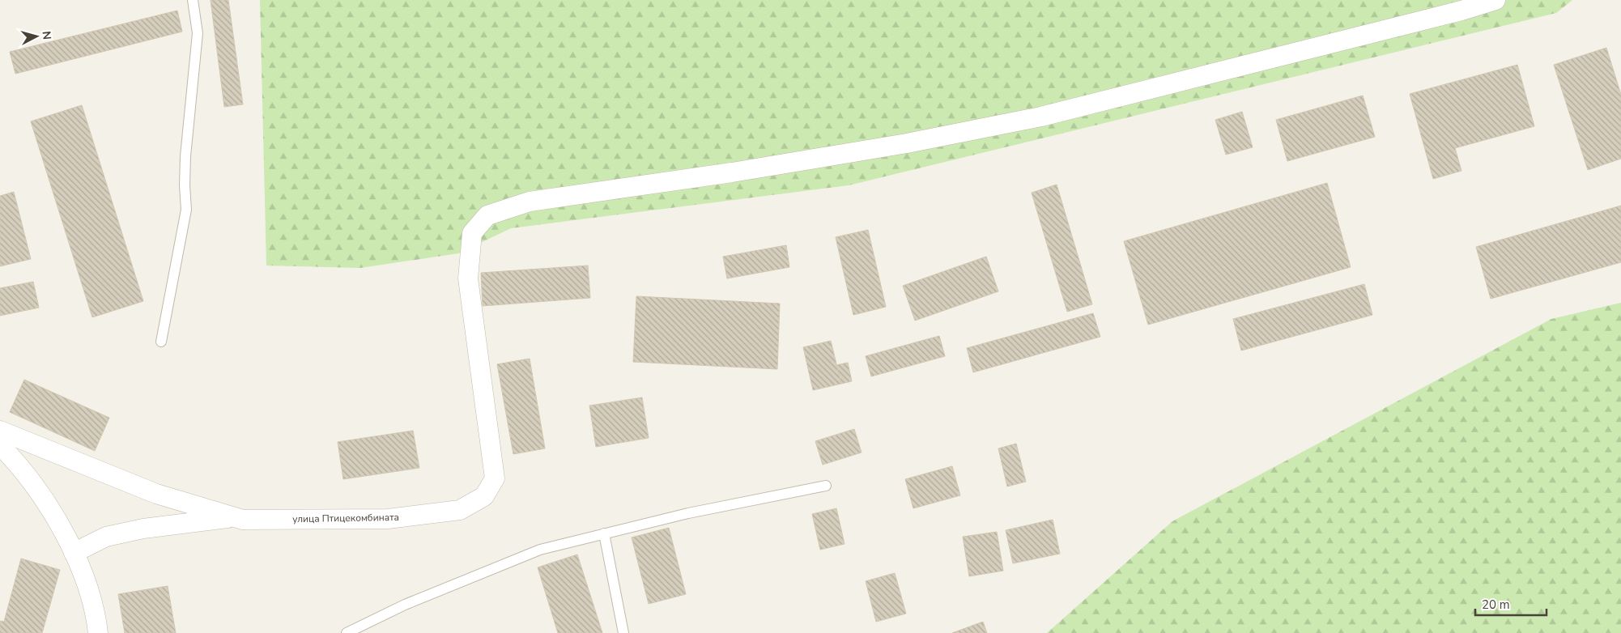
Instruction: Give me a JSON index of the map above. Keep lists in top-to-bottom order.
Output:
{
  "streets": {
    "street": ["улица Птицекомбината"]
  },
  "scale_bar": "20 m",
  "north": "right"
}
